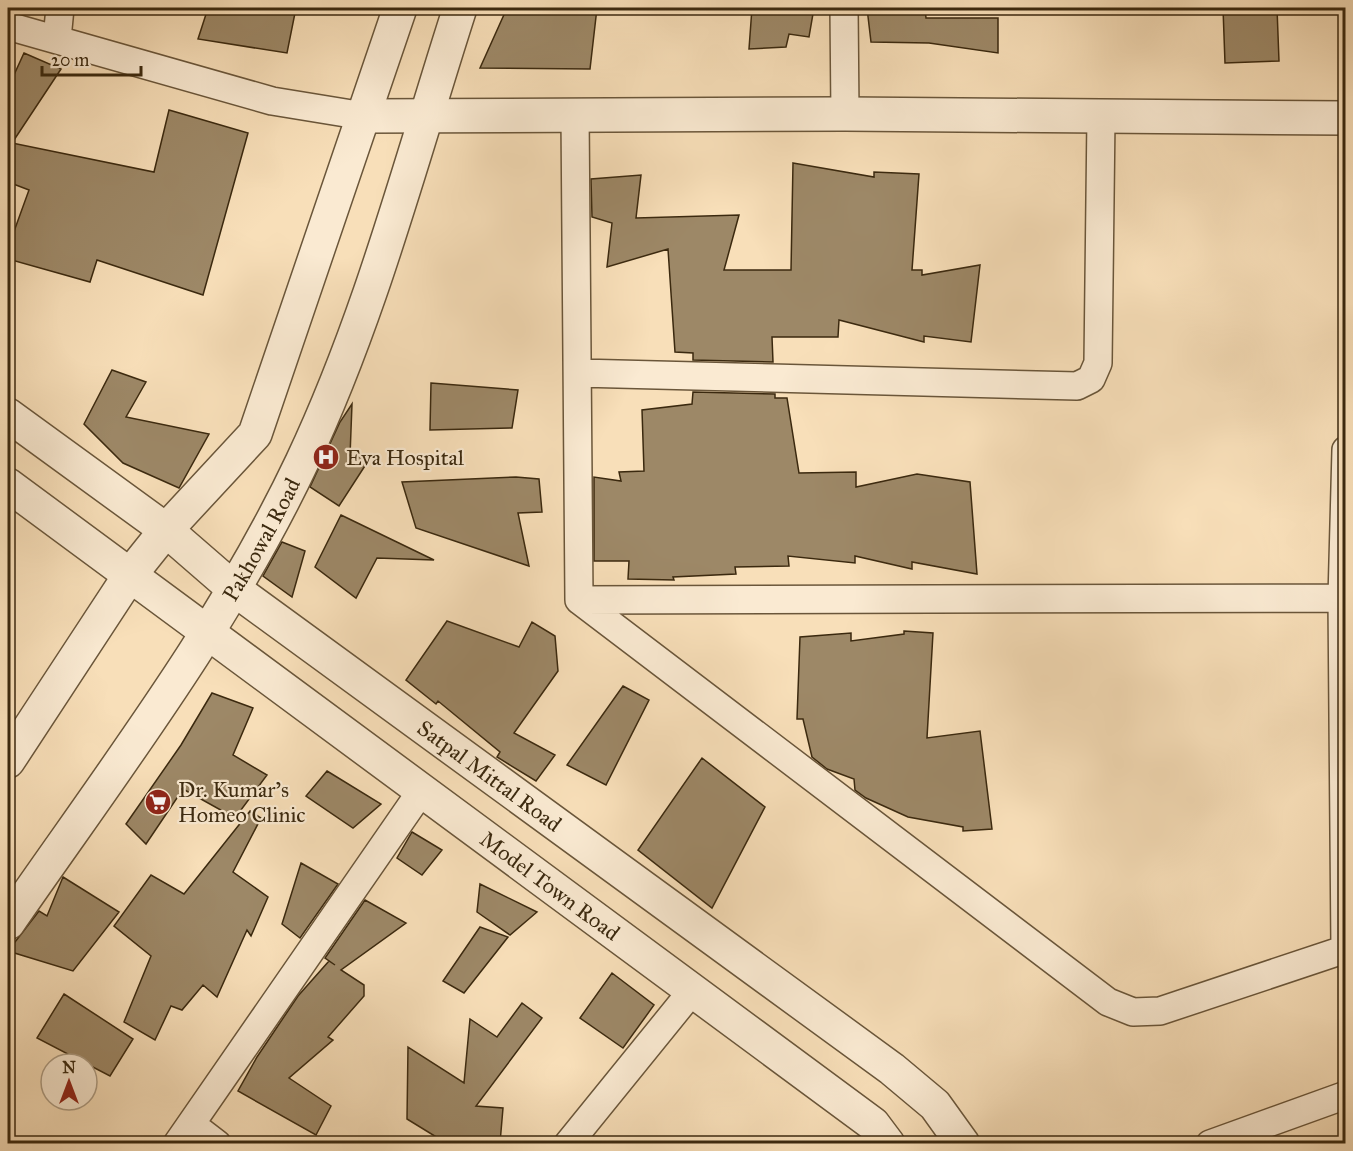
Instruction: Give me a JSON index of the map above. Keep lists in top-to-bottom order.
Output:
{
  "streets": {
    "street": ["Pakhowal Road", "Satpal Mittal Road", "Model Town Road"]
  },
  "crossings": [
    ["Pakhowal Road", "Satpal Mittal Road"],
    ["Pakhowal Road", "Model Town Road"]
  ],
  "places": {
    "hospital": ["Eva Hospital"],
    "supermarket": ["Dr. Kumar's Homeo Clinic"]
  },
  "scale_bar": "20 m",
  "north": "top"
}
